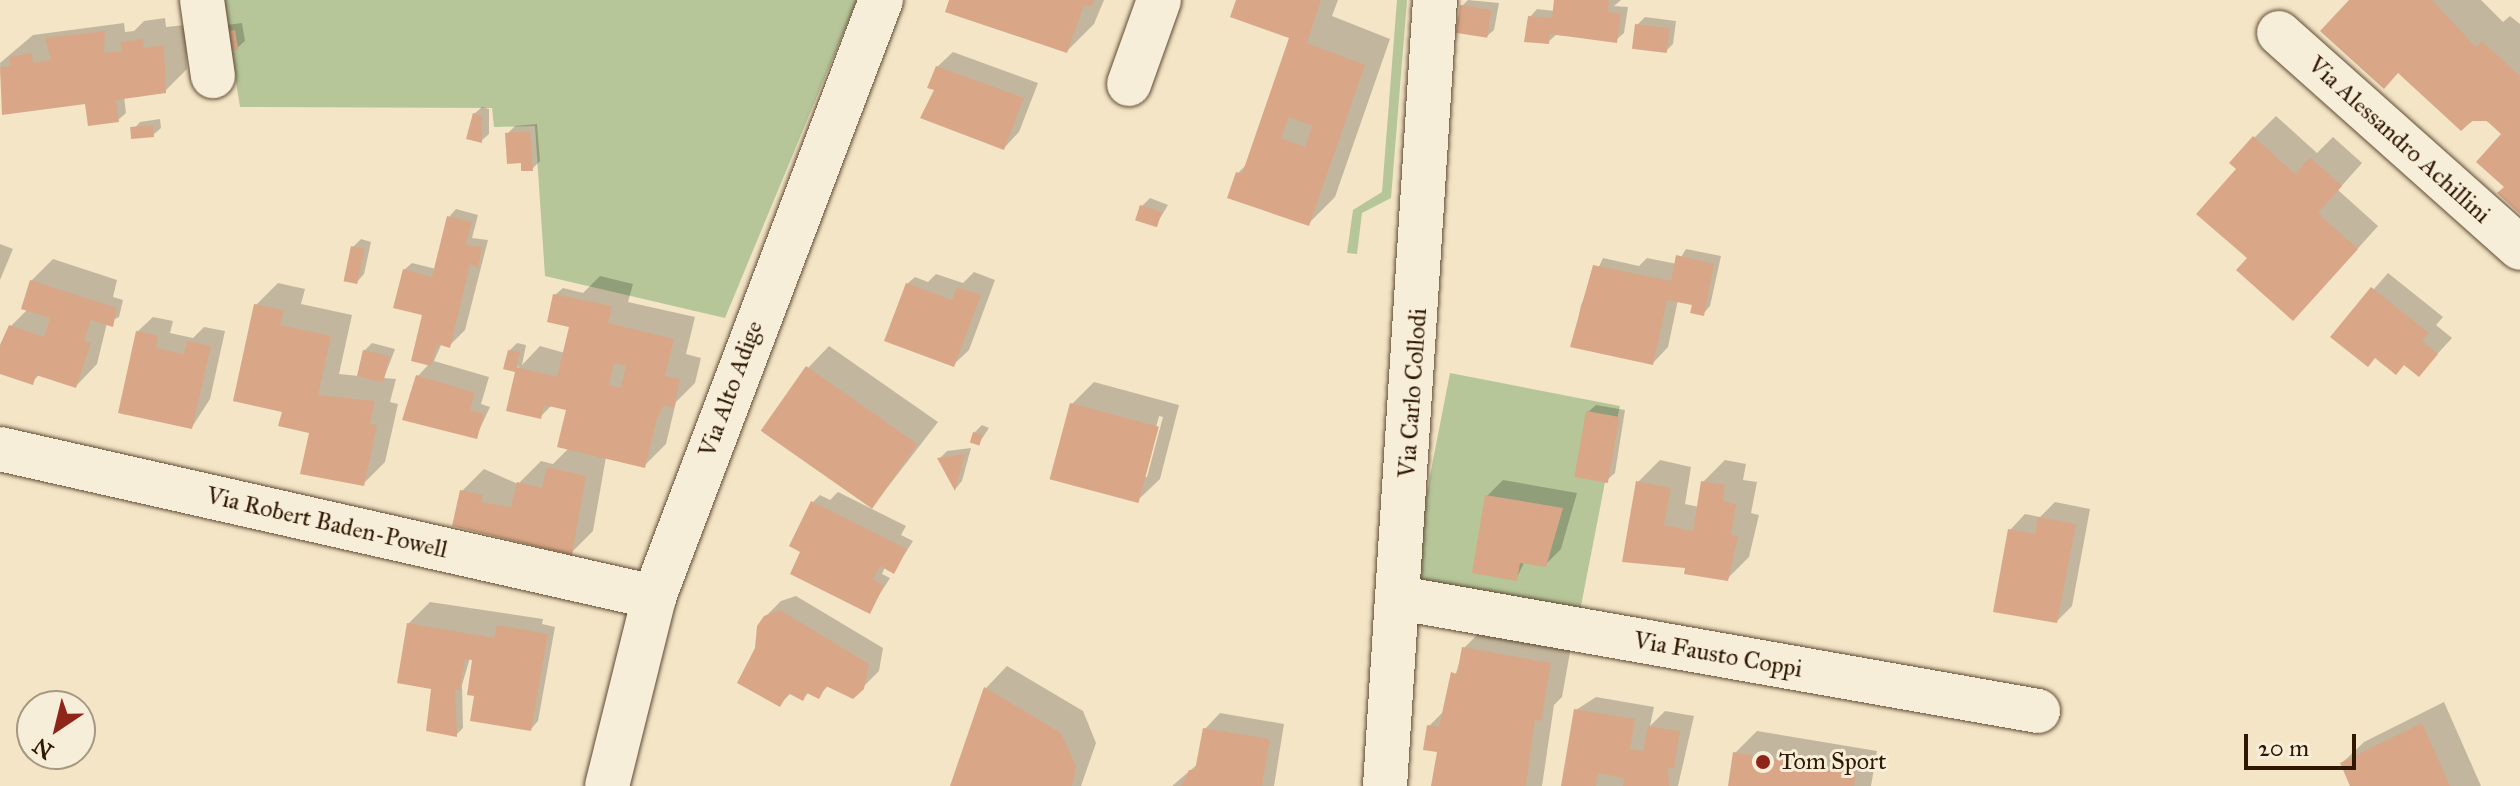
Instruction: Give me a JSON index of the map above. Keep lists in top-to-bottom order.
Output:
{
  "streets": {
    "street": [
      "Via Alessandro Achillini",
      "Via Alto Adige",
      "Via Carlo Collodi",
      "Via Robert Baden-Powell",
      "Via Fausto Coppi"
    ]
  },
  "crossings": [
    ["Via Alto Adige", "Via Robert Baden-Powell"],
    ["Via Carlo Collodi", "Via Fausto Coppi"]
  ],
  "places": ["Tom Sport"],
  "scale_bar": "20 m",
  "north": "bottom left"
}
